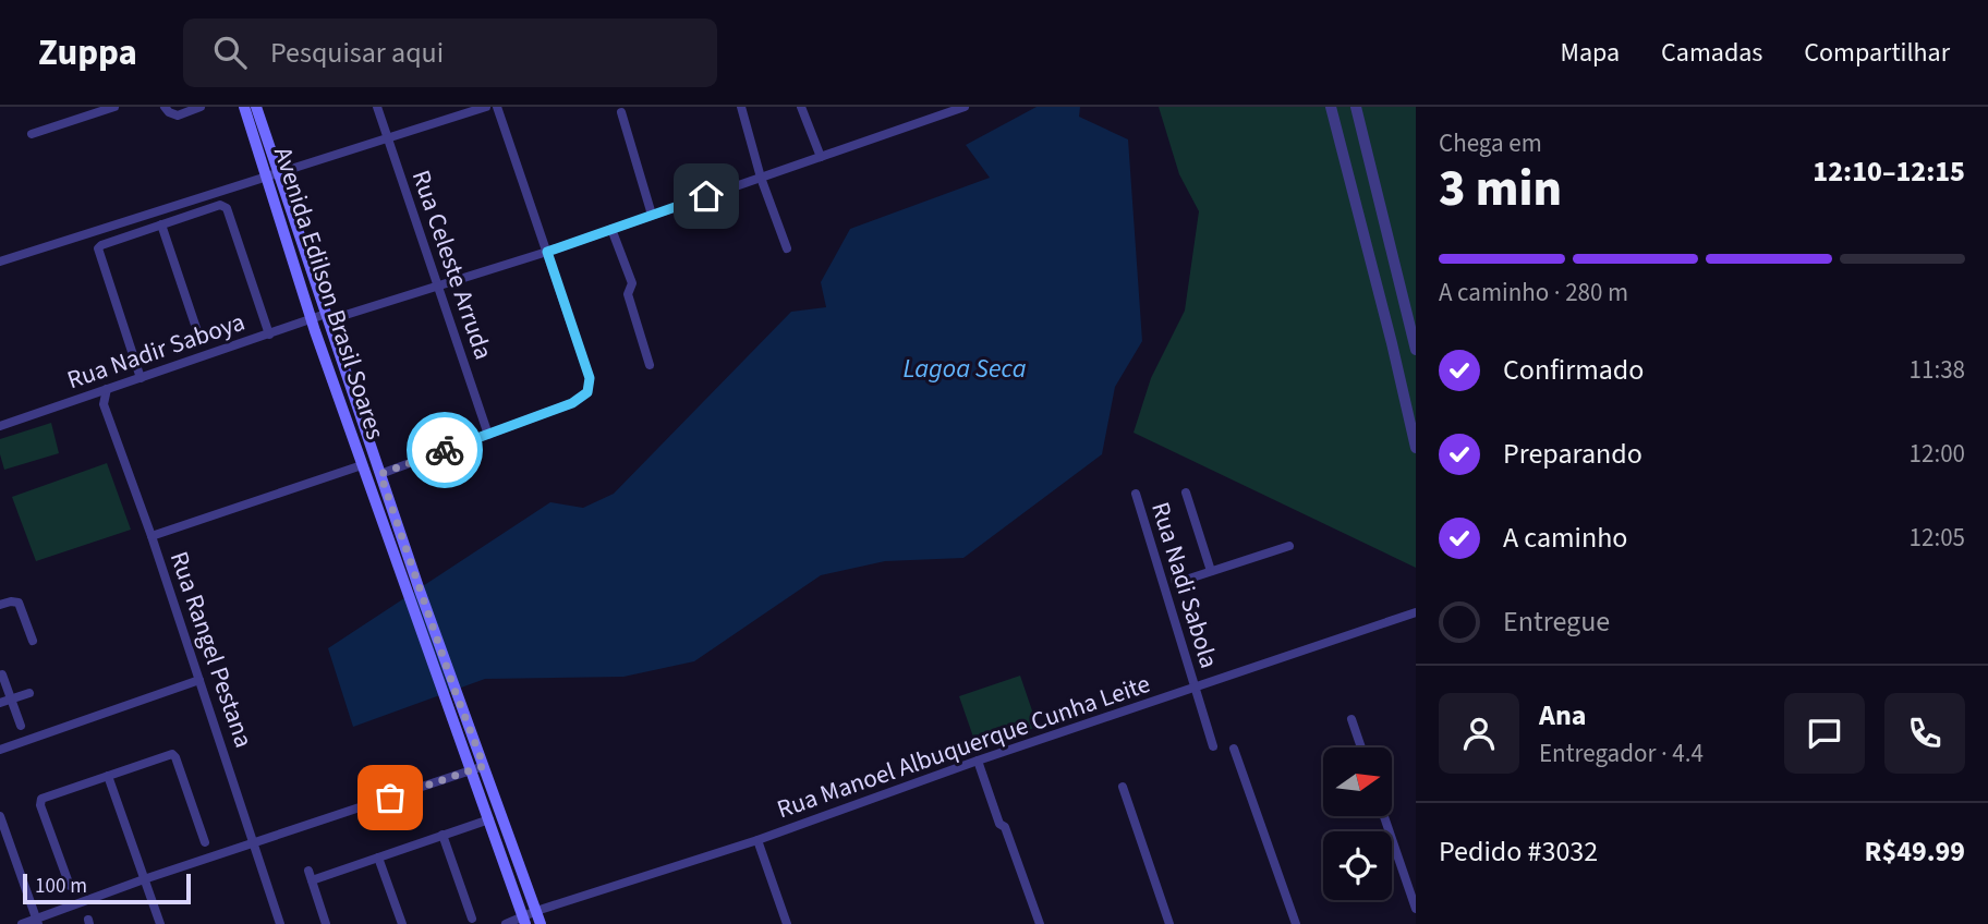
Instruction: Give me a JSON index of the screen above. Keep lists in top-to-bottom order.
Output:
{
  "streets": {
    "main road": ["Avenida Edilson Brasil Soares"],
    "street": [
      "Rua Celeste Arruda",
      "Rua Nadir Saboya",
      "Rua Nadi Sabola",
      "Rua Rangel Pestana",
      "Rua Manoel Albuquerque Cunha Leite"
    ]
  },
  "crossings": [
    ["Rua Celeste Arruda", "Rua Nadir Saboya"],
    ["Avenida Edilson Brasil Soares", "Rua Nadir Saboya"],
    ["Avenida Edilson Brasil Soares", "Rua Manoel Albuquerque Cunha Leite"],
    ["Rua Nadir Saboya", "Rua Rangel Pestana"],
    ["Rua Nadi Sabola", "Rua Manoel Albuquerque Cunha Leite"]
  ],
  "water": ["Lagoa Seca"],
  "scale_bar": "100 m",
  "north": "right",
  "page": {
    "header": "Zuppa",
    "search": "Pesquisar aqui",
    "nav": ["Mapa", "Camadas", "Compartilhar"],
    "heading": ["3 min", "Chega em", "12:10–12:15"],
    "panel": [
      "Ana",
      "Entregador · 4.4",
      "Pedido #3032",
      "R$49.99"
    ],
    "bar": "A caminho · 280 m",
    "list": [
      ["Confirmado", "11:38"],
      ["Preparando", "12:00"],
      ["A caminho", "12:05"],
      "Entregue"
    ],
    "scale": "100 m"
  }
}
